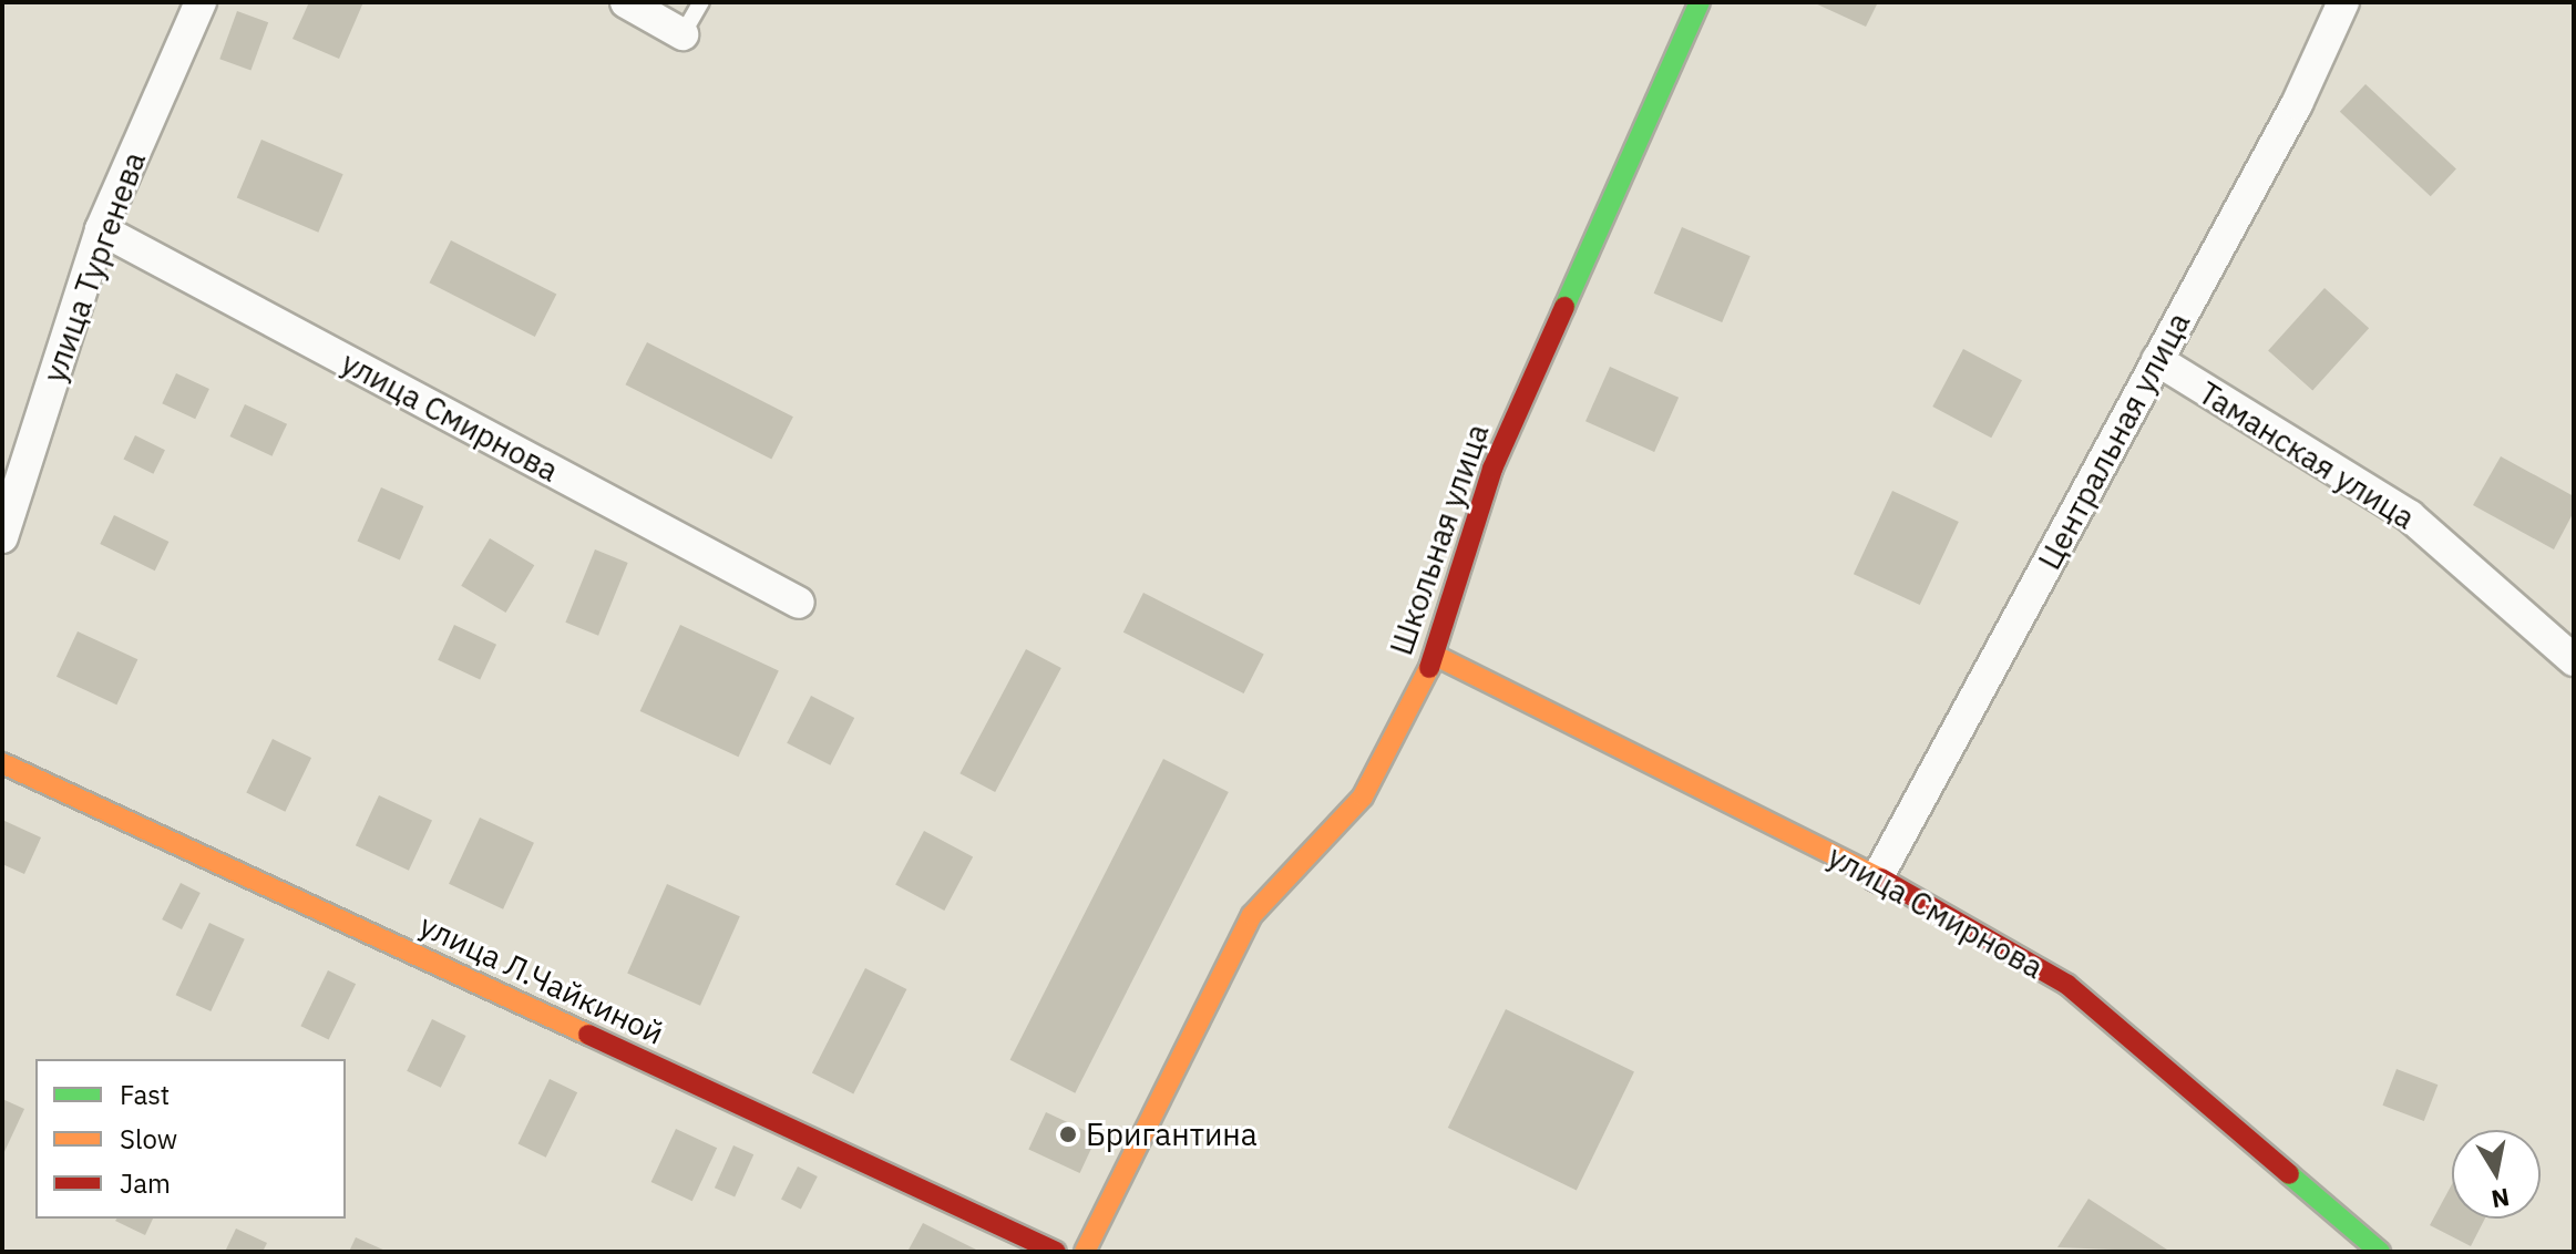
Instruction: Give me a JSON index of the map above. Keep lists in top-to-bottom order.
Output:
{
  "streets": {
    "street": [
      "улица Тургенева",
      "улица Смирнова",
      "Центральная улица",
      "Таманская улица",
      "Школьная улица",
      "улица Л.Чайкиной"
    ]
  },
  "crossings": [
    ["улица Тургенева", "улица Смирнова"],
    ["улица Смирнова", "Центральная улица"],
    ["улица Смирнова", "Школьная улица"],
    ["Центральная улица", "Таманская улица"]
  ],
  "places": ["Бригантина"],
  "legend": ["Fast", "Slow", "Jam"],
  "north": "bottom"
}
